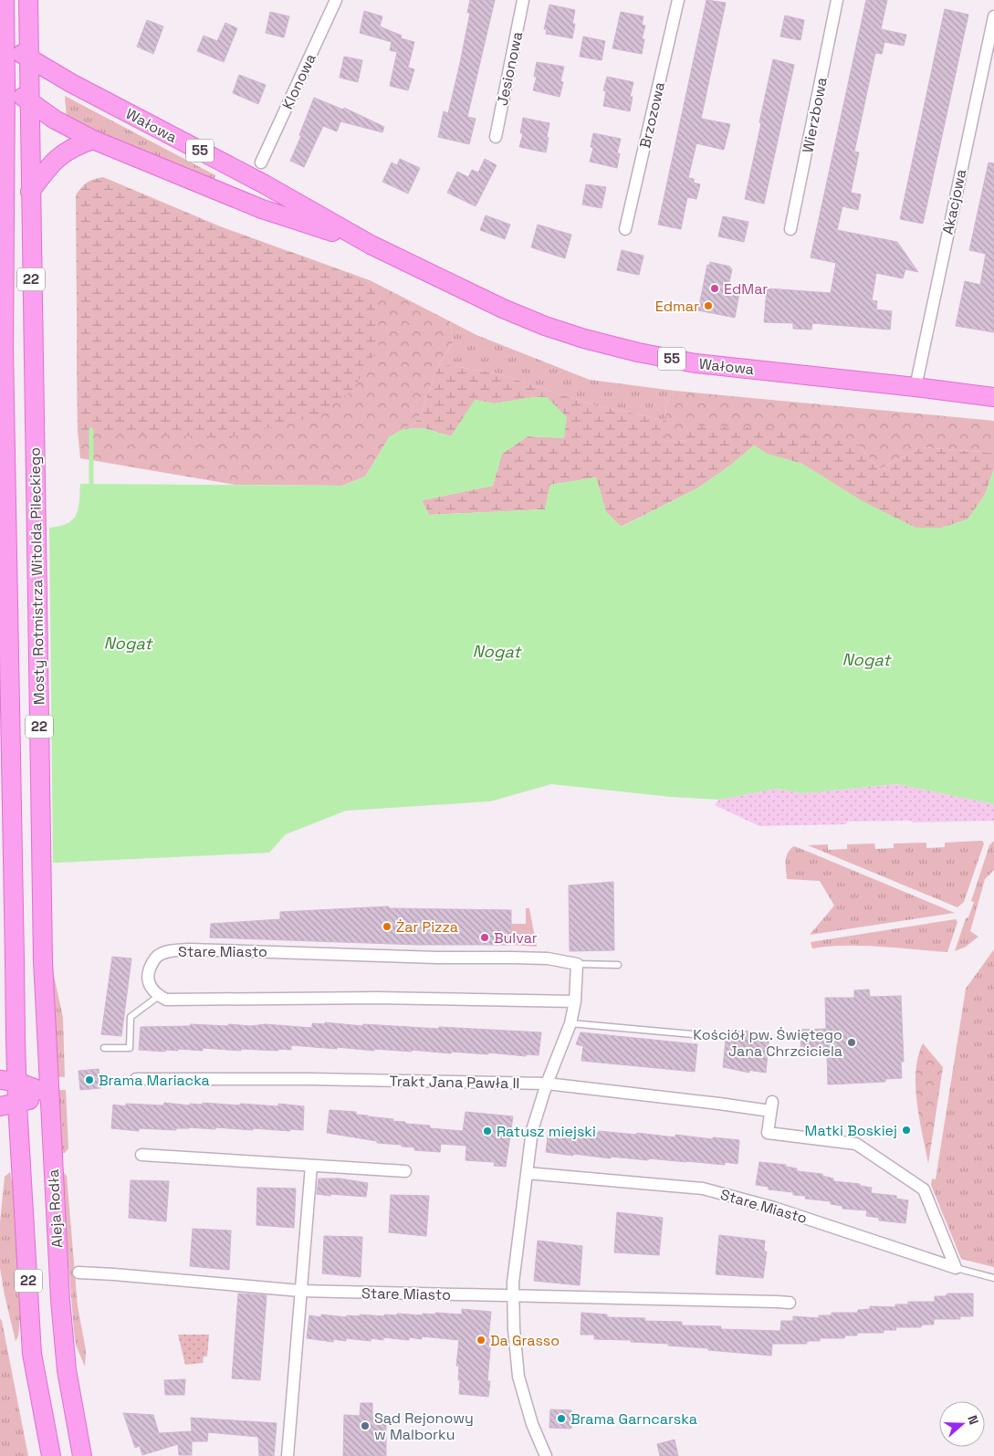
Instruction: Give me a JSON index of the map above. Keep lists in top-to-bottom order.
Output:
{
  "streets": {
    "main road": [
      "Wałowa",
      "55",
      "22",
      "Mosty Rotmistrza Witolda Pileckiego",
      "Aleja Rodła"
    ],
    "street": [
      "Jesionowa",
      "Klonowa",
      "Brzozowa",
      "Wierzbowa",
      "Akacjowa",
      "Stare Miasto",
      "Trakt Jana Pawła II"
    ]
  },
  "crossings": [
    ["Wałowa", "55"],
    ["Wałowa", "Akacjowa"],
    ["Wałowa", "22"],
    ["55", "22"],
    ["55", "Mosty Rotmistrza Witolda Pileckiego"],
    ["22", "Mosty Rotmistrza Witolda Pileckiego"],
    ["Mosty Rotmistrza Witolda Pileckiego", "Aleja Rodła"],
    ["Stare Miasto", "Trakt Jana Pawła II"]
  ],
  "water": ["Nogat"],
  "places": [
    "EdMar",
    "Edmar",
    "Żar Pizza",
    "Bulvar",
    "Kościół pw. Świętego Jana Chrzciciela",
    "Brama Mariacka",
    "Matki Boskiej",
    "Ratusz miejski",
    "Da Grasso",
    "Brama Garncarska",
    "Sąd Rejonowy w Malborku"
  ],
  "north": "right"
}
